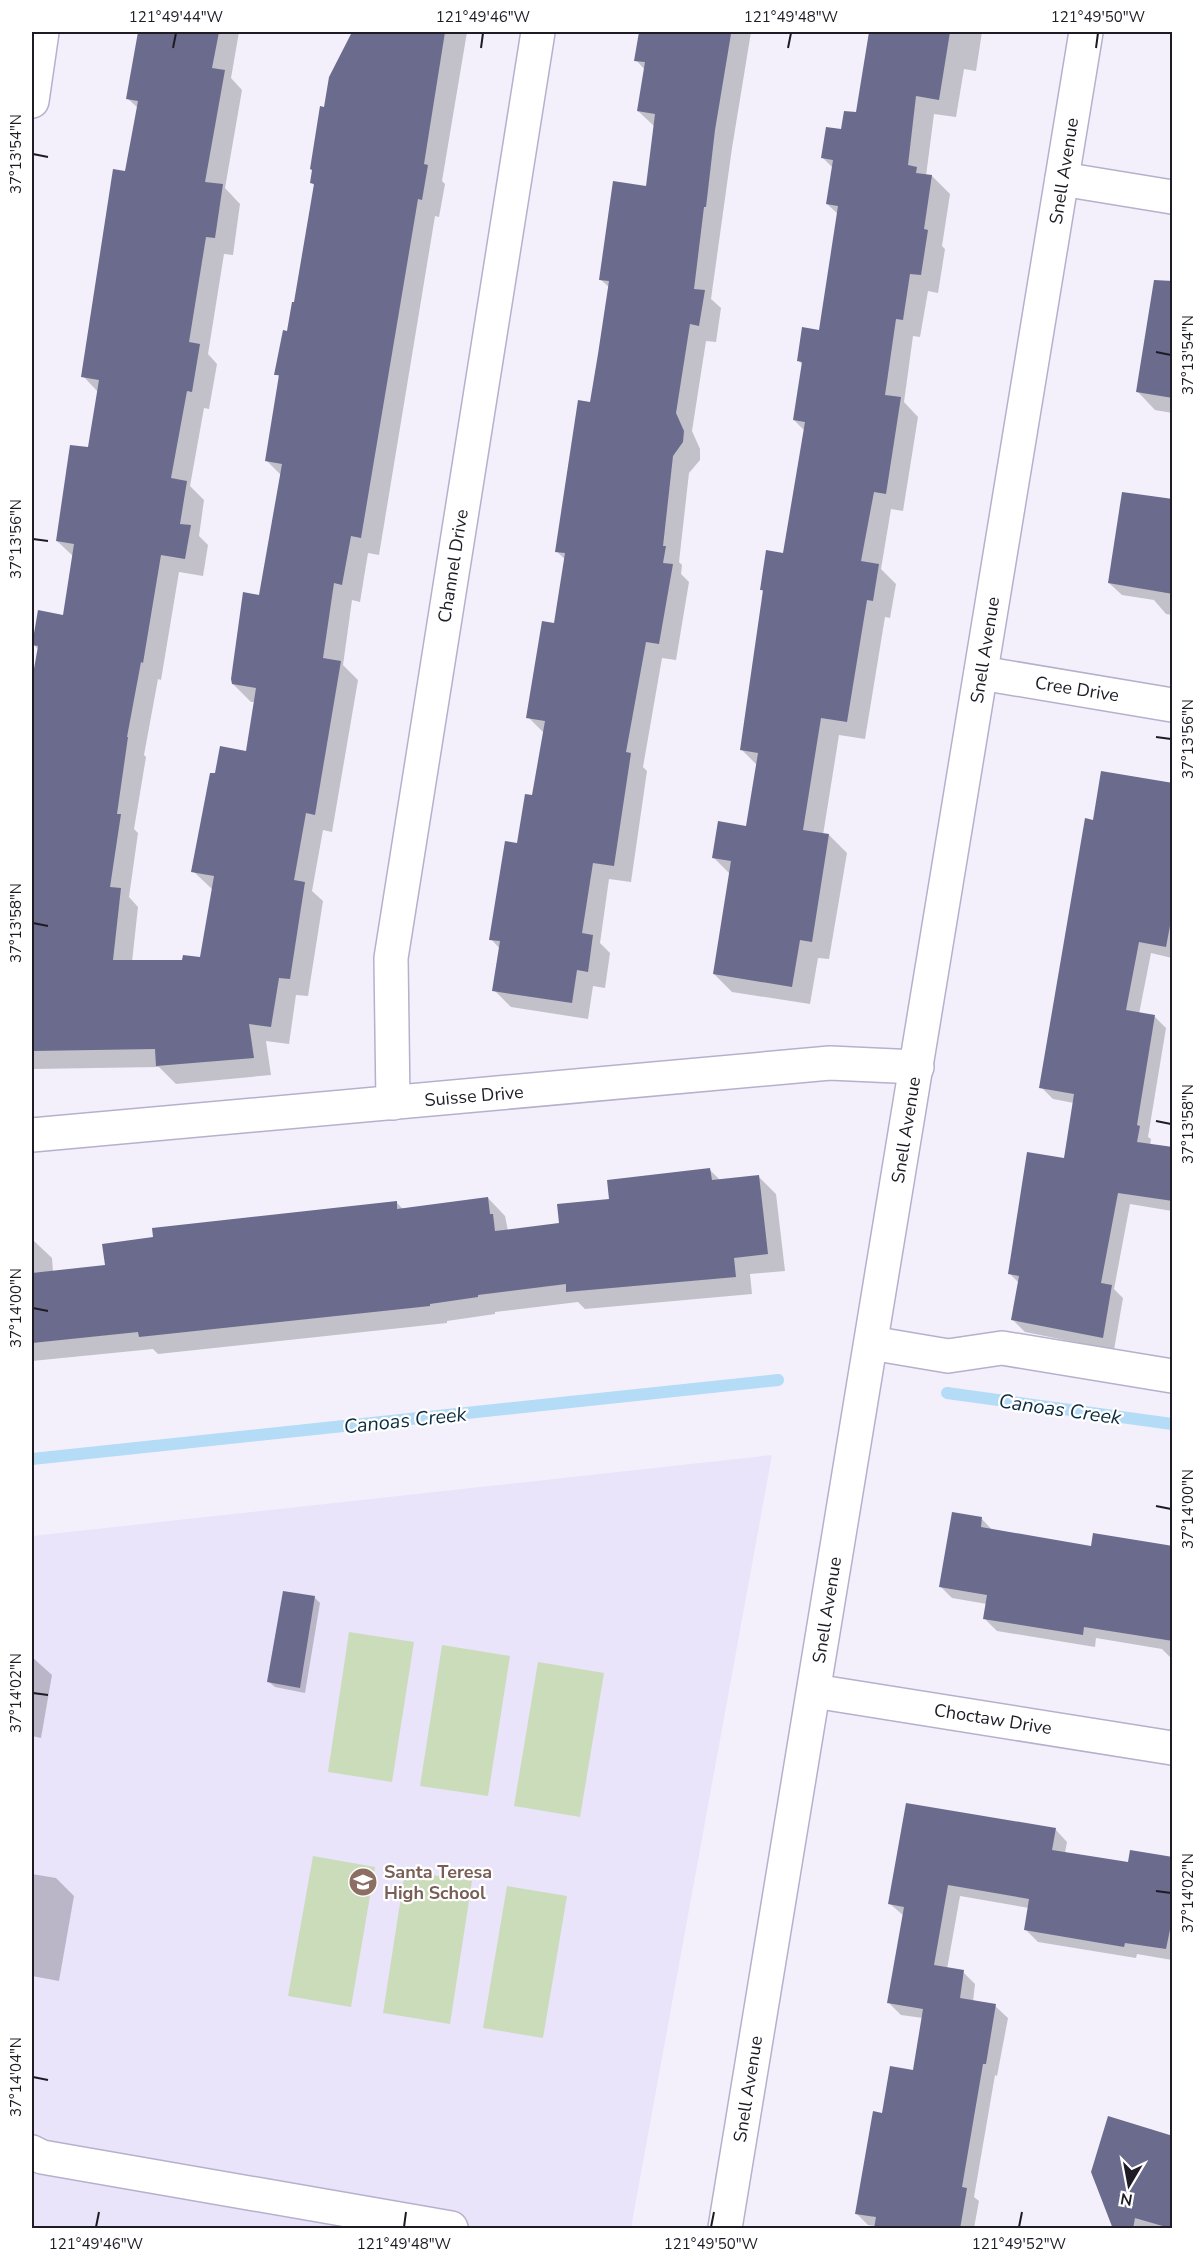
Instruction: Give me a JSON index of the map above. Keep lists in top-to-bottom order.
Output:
{
  "streets": {
    "street": [
      "Snell Avenue",
      "Channel Drive",
      "Cree Drive",
      "Suisse Drive",
      "Choctaw Drive"
    ]
  },
  "crossings": [
    ["Snell Avenue", "Cree Drive"],
    ["Snell Avenue", "Suisse Drive"],
    ["Snell Avenue", "Choctaw Drive"],
    ["Channel Drive", "Suisse Drive"]
  ],
  "water": ["Canoas Creek"],
  "places": {
    "school or university": ["Santa Teresa High School"]
  },
  "north": "bottom",
  "coordinates": [
    "121°49'44\"W",
    "121°49'46\"W",
    "121°49'48\"W",
    "121°49'50\"W",
    "37°13'54\"N",
    "37°13'56\"N",
    "37°13'58\"N",
    "37°14'00\"N",
    "37°14'02\"N",
    "37°14'04\"N",
    "121°49'52\"W"
  ]
}
